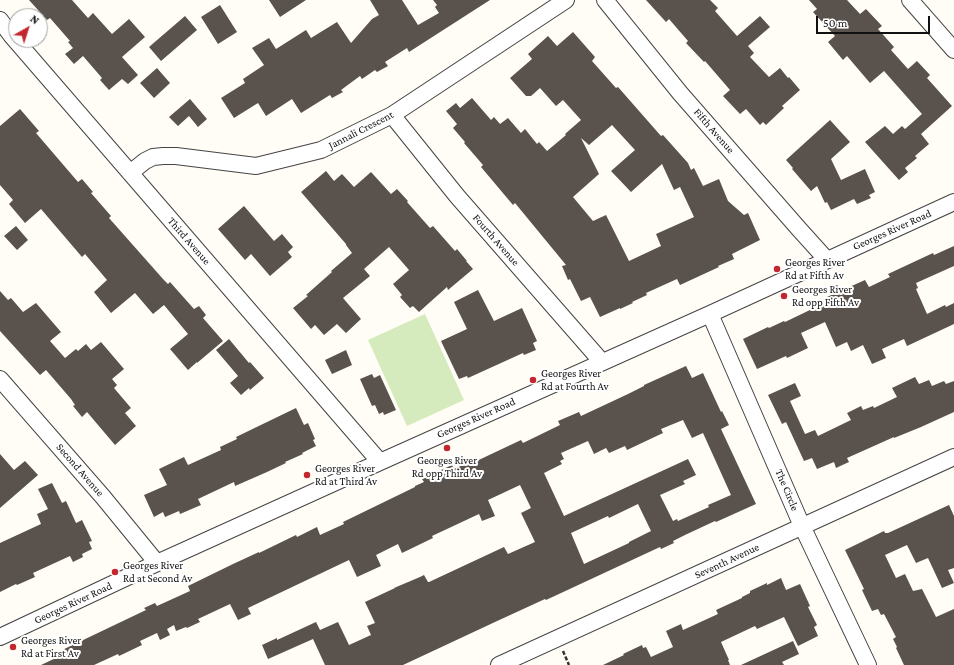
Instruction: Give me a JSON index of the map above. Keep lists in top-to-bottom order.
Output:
{
  "streets": {
    "street": [
      "Jannali Crescent",
      "Fifth Avenue",
      "Georges River Road",
      "Fourth Avenue",
      "Third Avenue",
      "Second Avenue",
      "The Circle",
      "Seventh Avenue"
    ]
  },
  "crossings": [
    ["Jannali Crescent", "Fourth Avenue"],
    ["Jannali Crescent", "Third Avenue"],
    ["Fifth Avenue", "Georges River Road"],
    ["Georges River Road", "Fourth Avenue"],
    ["Georges River Road", "Third Avenue"],
    ["Georges River Road", "Second Avenue"],
    ["Georges River Road", "The Circle"],
    ["The Circle", "Seventh Avenue"]
  ],
  "places": [
    "Georges River Rd at Fifth Av",
    "Georges River Rd opp Fifth Av",
    "Georges River Rd at Fourth Av",
    "Georges River Rd opp Third Av",
    "Georges River Rd at Third Av",
    "Georges River Rd at Second Av",
    "Georges River Rd at First Av"
  ],
  "scale_bar": "50 m",
  "north": "top right"
}
